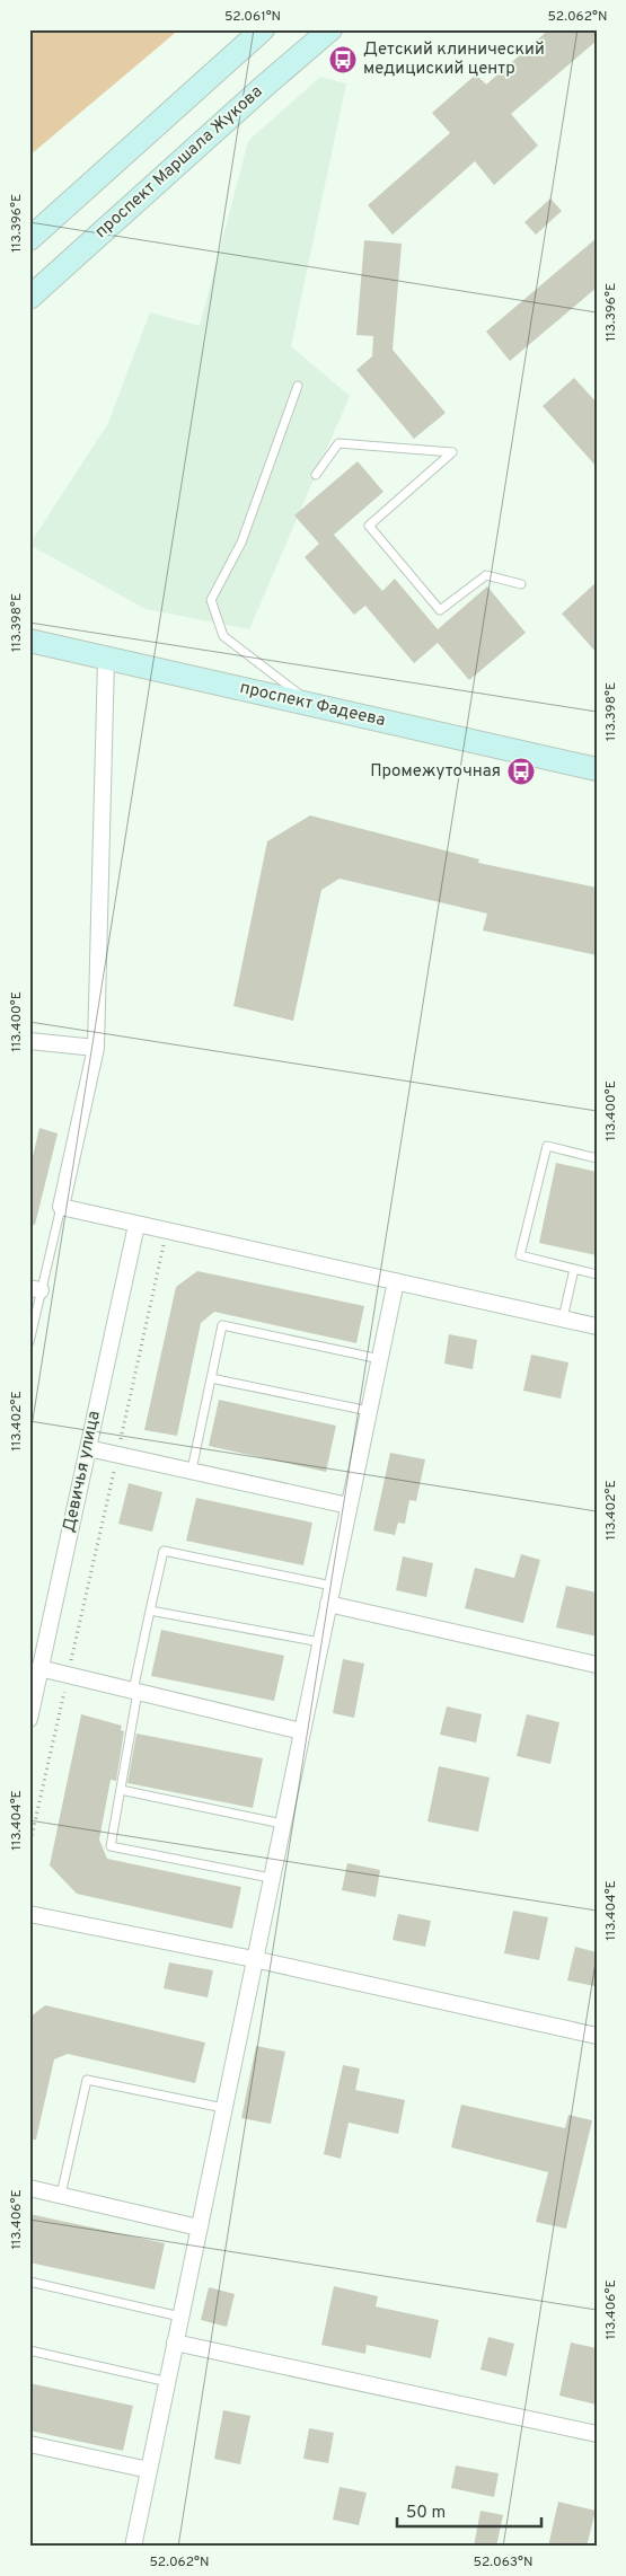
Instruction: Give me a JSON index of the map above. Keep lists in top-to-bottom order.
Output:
{
  "streets": {
    "main road": ["проспект Маршала Жукова", "проспект Фадеева"],
    "street": ["Девичья улица"]
  },
  "places": {
    "bus stop": ["Детский клинический медициский центр", "Промежуточная"]
  },
  "scale_bar": "50 m",
  "coordinates": [
    "52.061°N",
    "52.062°N",
    "113.396°E",
    "113.398°E",
    "113.400°E",
    "113.402°E",
    "113.404°E",
    "113.406°E",
    "52.063°N"
  ]
}
